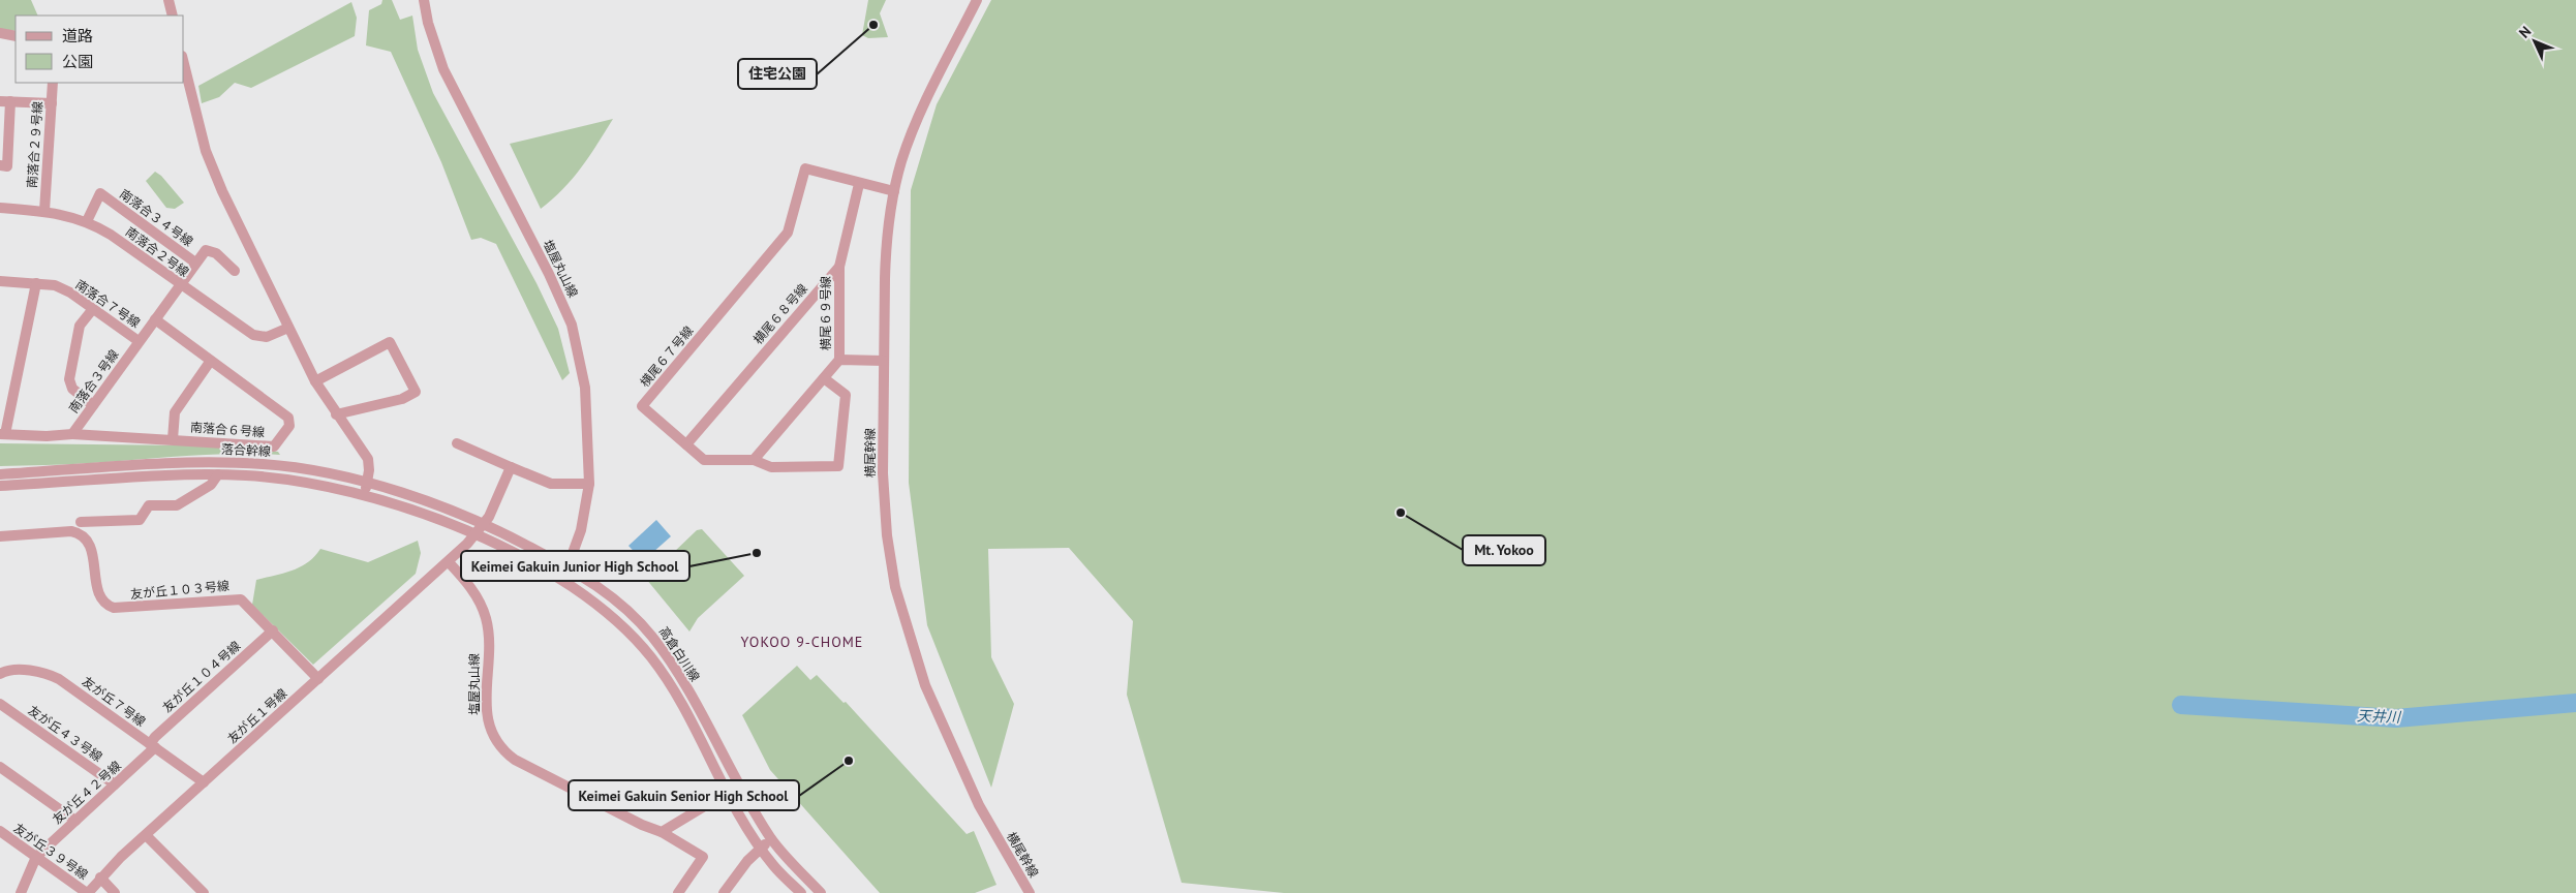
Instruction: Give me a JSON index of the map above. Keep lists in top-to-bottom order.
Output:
{
  "streets": {
    "street": [
      "南落合２９号線",
      "南落合３４号線",
      "南落合２号線",
      "塩屋丸山線",
      "南落合７号線",
      "横尾６９号線",
      "横尾６８号線",
      "横尾６７号線",
      "南落合３号線",
      "南落合６号線",
      "落合幹線",
      "横尾幹線",
      "友が丘１０３号線",
      "高倉白川線",
      "友が丘１０４号線",
      "友が丘７号線",
      "友が丘１号線",
      "友が丘４３号線",
      "友が丘４２号線",
      "友が丘３９号線"
    ]
  },
  "crossings": [
    ["南落合２９号線", "南落合２号線"],
    ["南落合３４号線", "南落合２号線"],
    ["南落合３４号線", "南落合３号線"],
    ["南落合２号線", "南落合３号線"],
    ["塩屋丸山線", "高倉白川線"],
    ["塩屋丸山線", "友が丘１号線"],
    ["南落合７号線", "南落合３号線"],
    ["横尾６９号線", "横尾６８号線"],
    ["横尾６８号線", "横尾６７号線"],
    ["横尾６７号線", "横尾幹線"],
    ["南落合３号線", "南落合６号線"],
    ["友が丘１０３号線", "友が丘１０４号線"],
    ["友が丘１０３号線", "友が丘１号線"],
    ["友が丘１０４号線", "友が丘７号線"],
    ["友が丘１０４号線", "友が丘４２号線"],
    ["友が丘７号線", "友が丘１号線"],
    ["友が丘７号線", "友が丘４２号線"],
    ["友が丘１号線", "友が丘３９号線"],
    ["友が丘４３号線", "友が丘４２号線"],
    ["友が丘４２号線", "友が丘３９号線"]
  ],
  "districts": ["YOKOO 9-CHOME"],
  "water": ["天井川"],
  "places": [
    "住宅公園",
    "Mt. Yokoo",
    "Keimei Gakuin Junior High School",
    "Keimei Gakuin Senior High School"
  ],
  "legend": ["道路", "公園"],
  "north": "top left"
}
